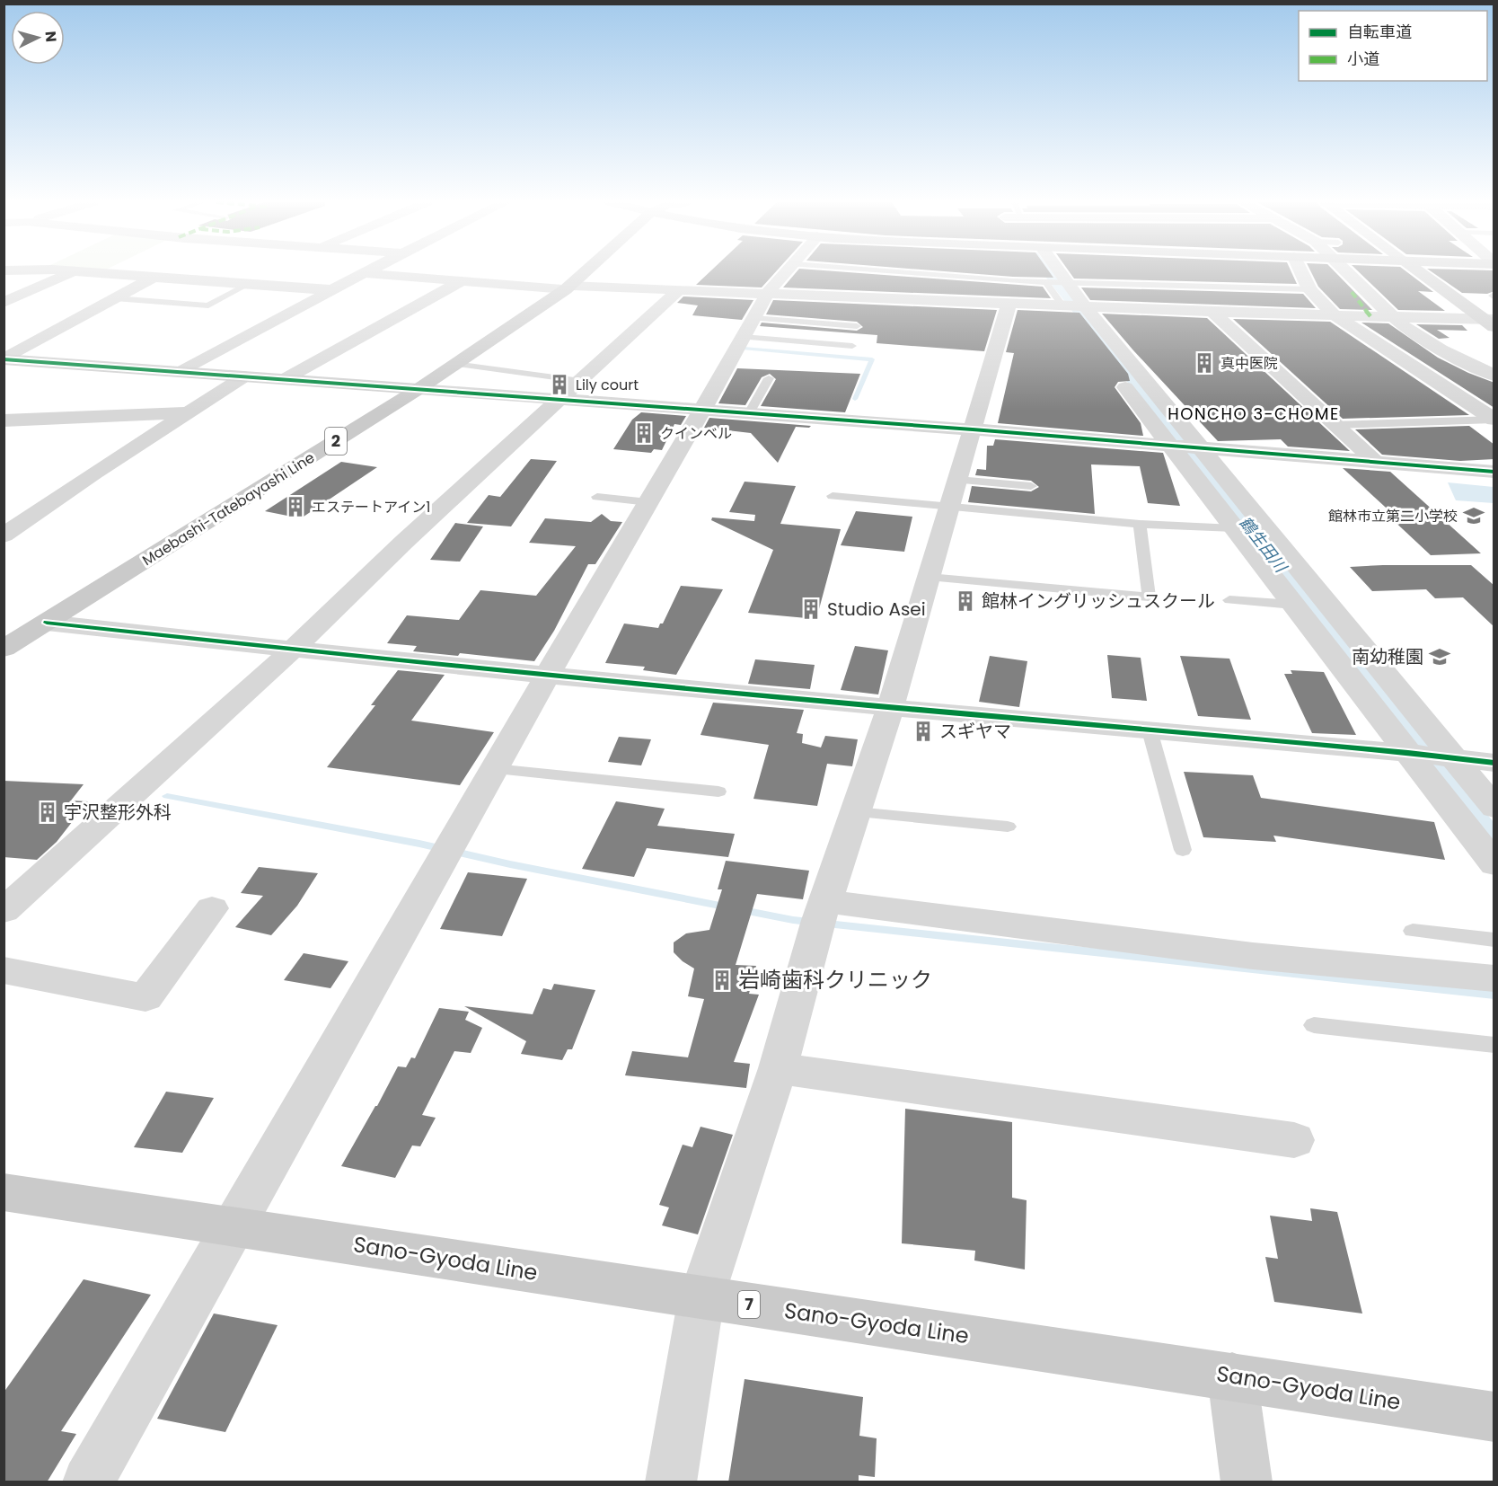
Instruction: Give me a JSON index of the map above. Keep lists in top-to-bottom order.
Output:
{
  "streets": {
    "main road": [
      "2",
      "Maebashi-Tatebayashi Line",
      "Sano-Gyoda Line",
      "7"
    ]
  },
  "districts": ["HONCHO 3-CHOME"],
  "water": ["鶴生田川"],
  "places": {
    "building": [
      "真中医院",
      "Lily court",
      "クインベル",
      "エステートアイン1",
      "館林イングリッシュスクール",
      "Studio Asei",
      "スギヤマ",
      "宇沢整形外科",
      "岩崎歯科クリニック"
    ],
    "school or university": ["館林市立第二小学校", "南幼稚園"]
  },
  "legend": ["自転車道", "小道"],
  "north": "right"
}
